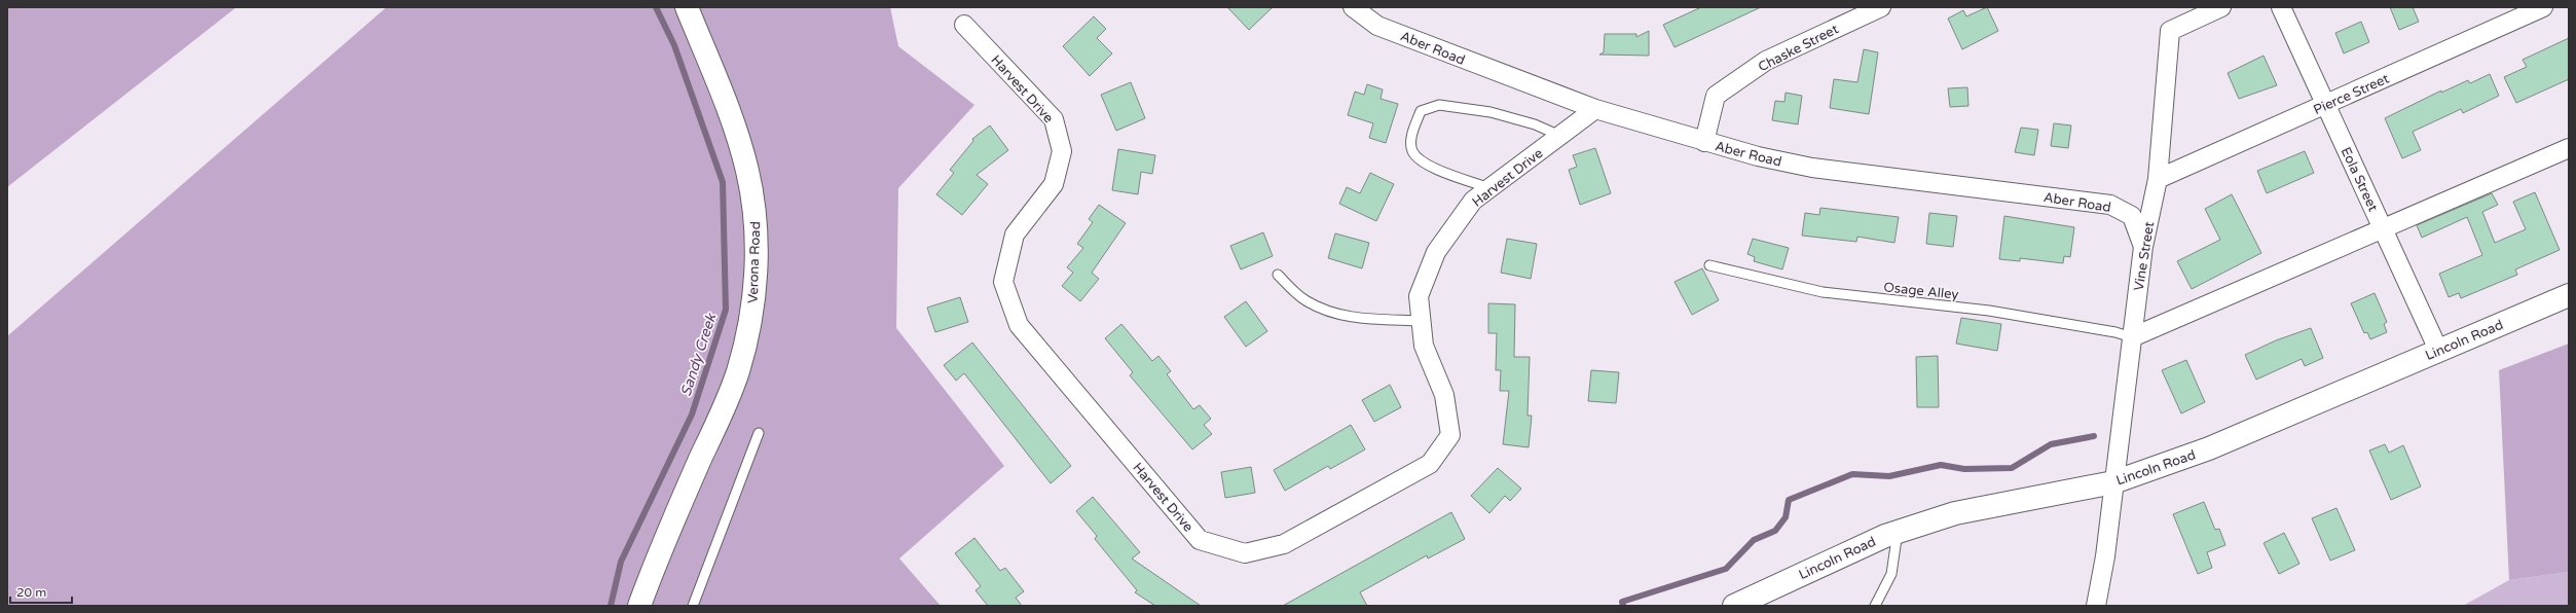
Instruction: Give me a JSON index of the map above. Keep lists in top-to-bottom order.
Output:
{
  "streets": {
    "street": [
      "Aber Road",
      "Chaske Street",
      "Harvest Drive",
      "Pierce Street",
      "Eola Street",
      "Vine Street",
      "Verona Road",
      "Lincoln Road"
    ],
    "lane": ["Osage Alley"]
  },
  "crossings": [
    ["Aber Road", "Chaske Street"],
    ["Aber Road", "Harvest Drive"],
    ["Aber Road", "Vine Street"],
    ["Pierce Street", "Eola Street"],
    ["Pierce Street", "Vine Street"],
    ["Eola Street", "Lincoln Road"],
    ["Vine Street", "Osage Alley"],
    ["Vine Street", "Lincoln Road"]
  ],
  "water": ["Sandy Creek"],
  "scale_bar": "20 m"
}
